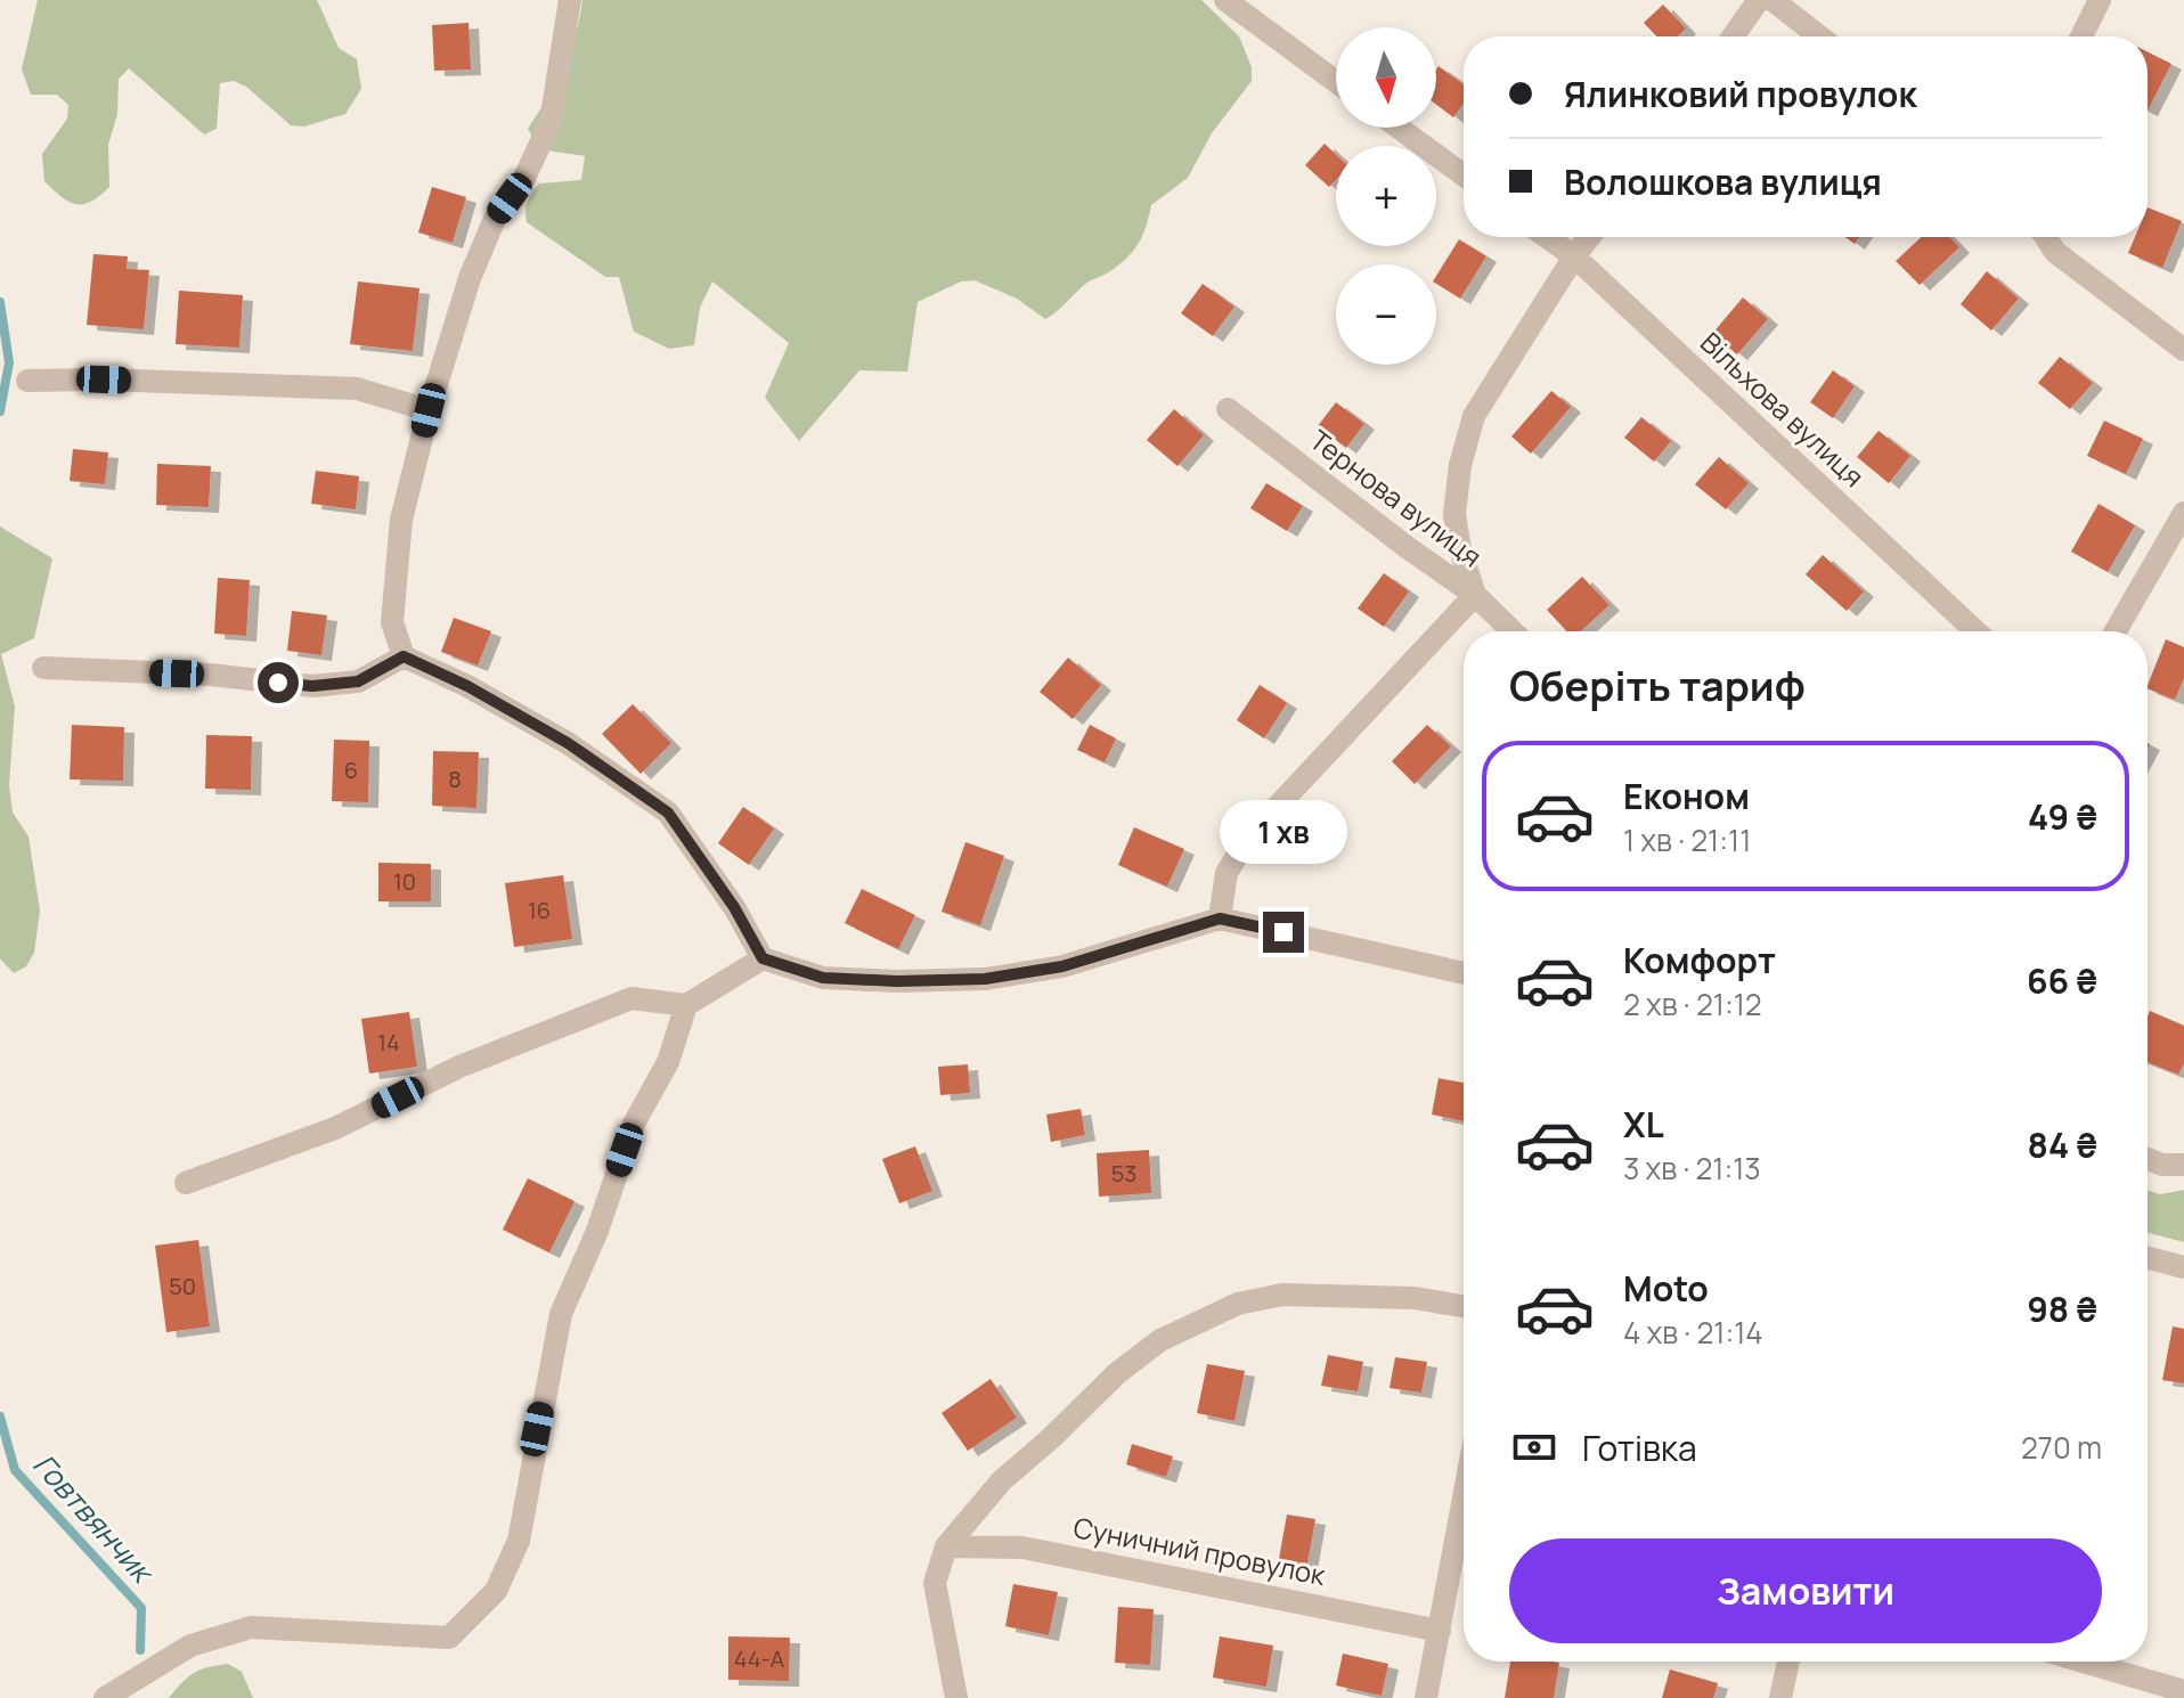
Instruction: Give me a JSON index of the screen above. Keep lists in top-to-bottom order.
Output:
{
  "streets": {
    "street": ["Вільхова вулиця", "Тернова вулиця", "Суничний провулок"]
  },
  "water": ["Говтвянчик"],
  "house_numbers": [
    "6",
    "8",
    "10",
    "16",
    "14",
    "53",
    "50",
    "44-А"
  ],
  "north": "bottom",
  "page": {
    "map_buttons": ["+", "−"],
    "banner": ["Ялинковий провулок", "Волошкова вулиця"],
    "heading": "Оберіть тариф",
    "list": [
      {
        "name": "Економ",
        "note": "1 хв · 21:11",
        "value": "49 ₴"
      },
      {
        "name": "Комфорт",
        "note": "2 хв · 21:12",
        "value": "66 ₴"
      },
      {
        "name": "XL",
        "note": "3 хв · 21:13",
        "value": "84 ₴"
      },
      {
        "name": "Moto",
        "note": "4 хв · 21:14",
        "value": "98 ₴"
      }
    ],
    "bubble": "1 хв",
    "pay": ["Готівка", "270 m"],
    "buttons": "Замовити"
  }
}
